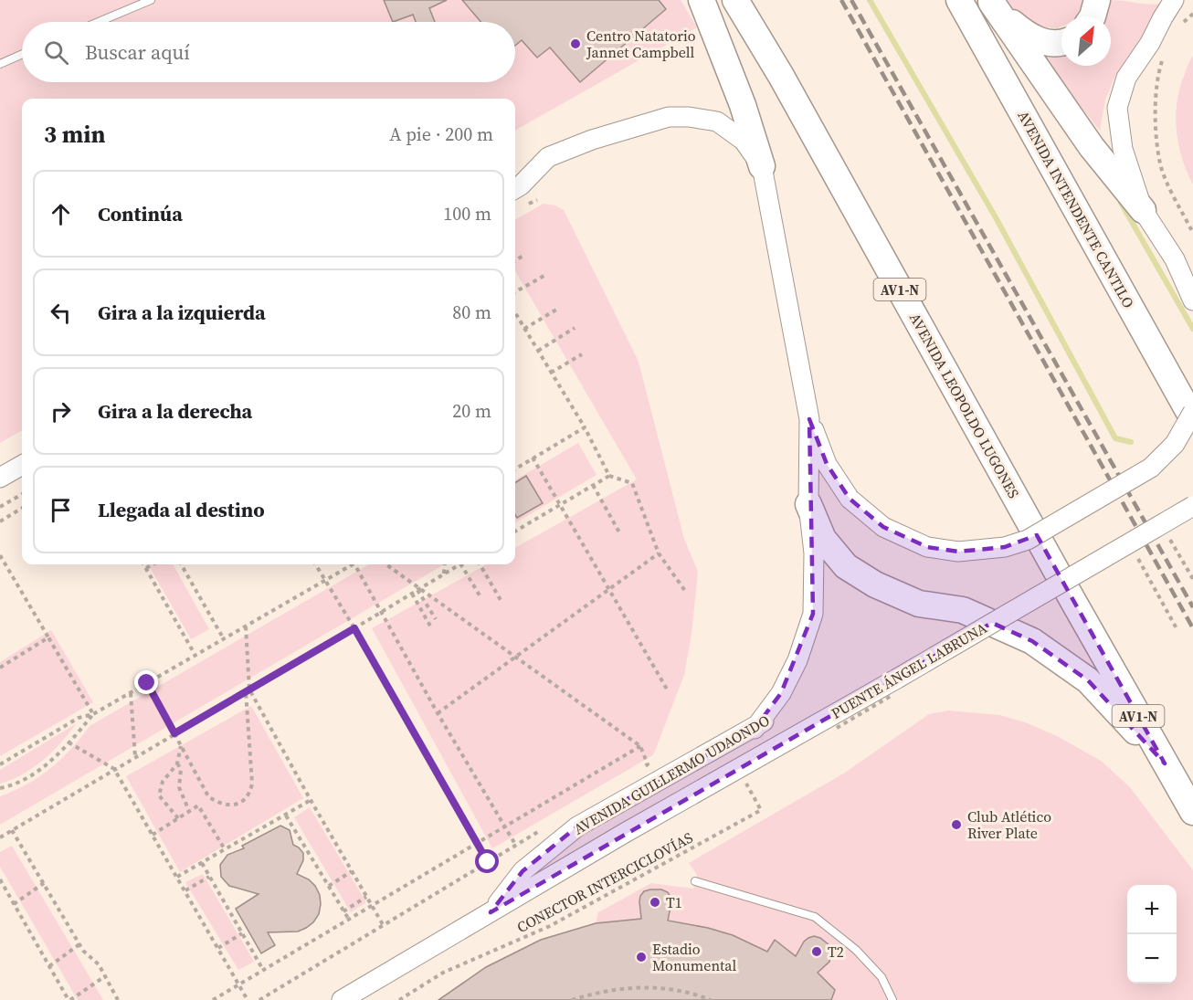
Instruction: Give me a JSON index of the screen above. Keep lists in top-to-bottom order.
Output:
{
  "streets": {
    "highway": ["AVENIDA INTENDENTE CANTILO", "AV1-N", "AVENIDA LEOPOLDO LUGONES"],
    "main road": ["PUENTE ÁNGEL LABRUNA", "AVENIDA GUILLERMO UDAONDO"],
    "path": ["CONECTOR INTERCICLOVÍAS"]
  },
  "crossings": [
    ["PUENTE ÁNGEL LABRUNA", "AVENIDA GUILLERMO UDAONDO"]
  ],
  "places": [
    "Centro Natatorio Jannet Campbell",
    "Club Atlético River Plate",
    "T1",
    "T2",
    "Estadio Monumental"
  ],
  "north": "top right",
  "page": {
    "search": "Buscar aquí",
    "heading": ["3 min", "A pie · 200 m"],
    "list": [
      ["Continúa", "100 m"],
      ["Gira a la izquierda", "80 m"],
      ["Gira a la derecha", "20 m"],
      "Llegada al destino"
    ],
    "map_buttons": ["+", "−"]
  }
}
